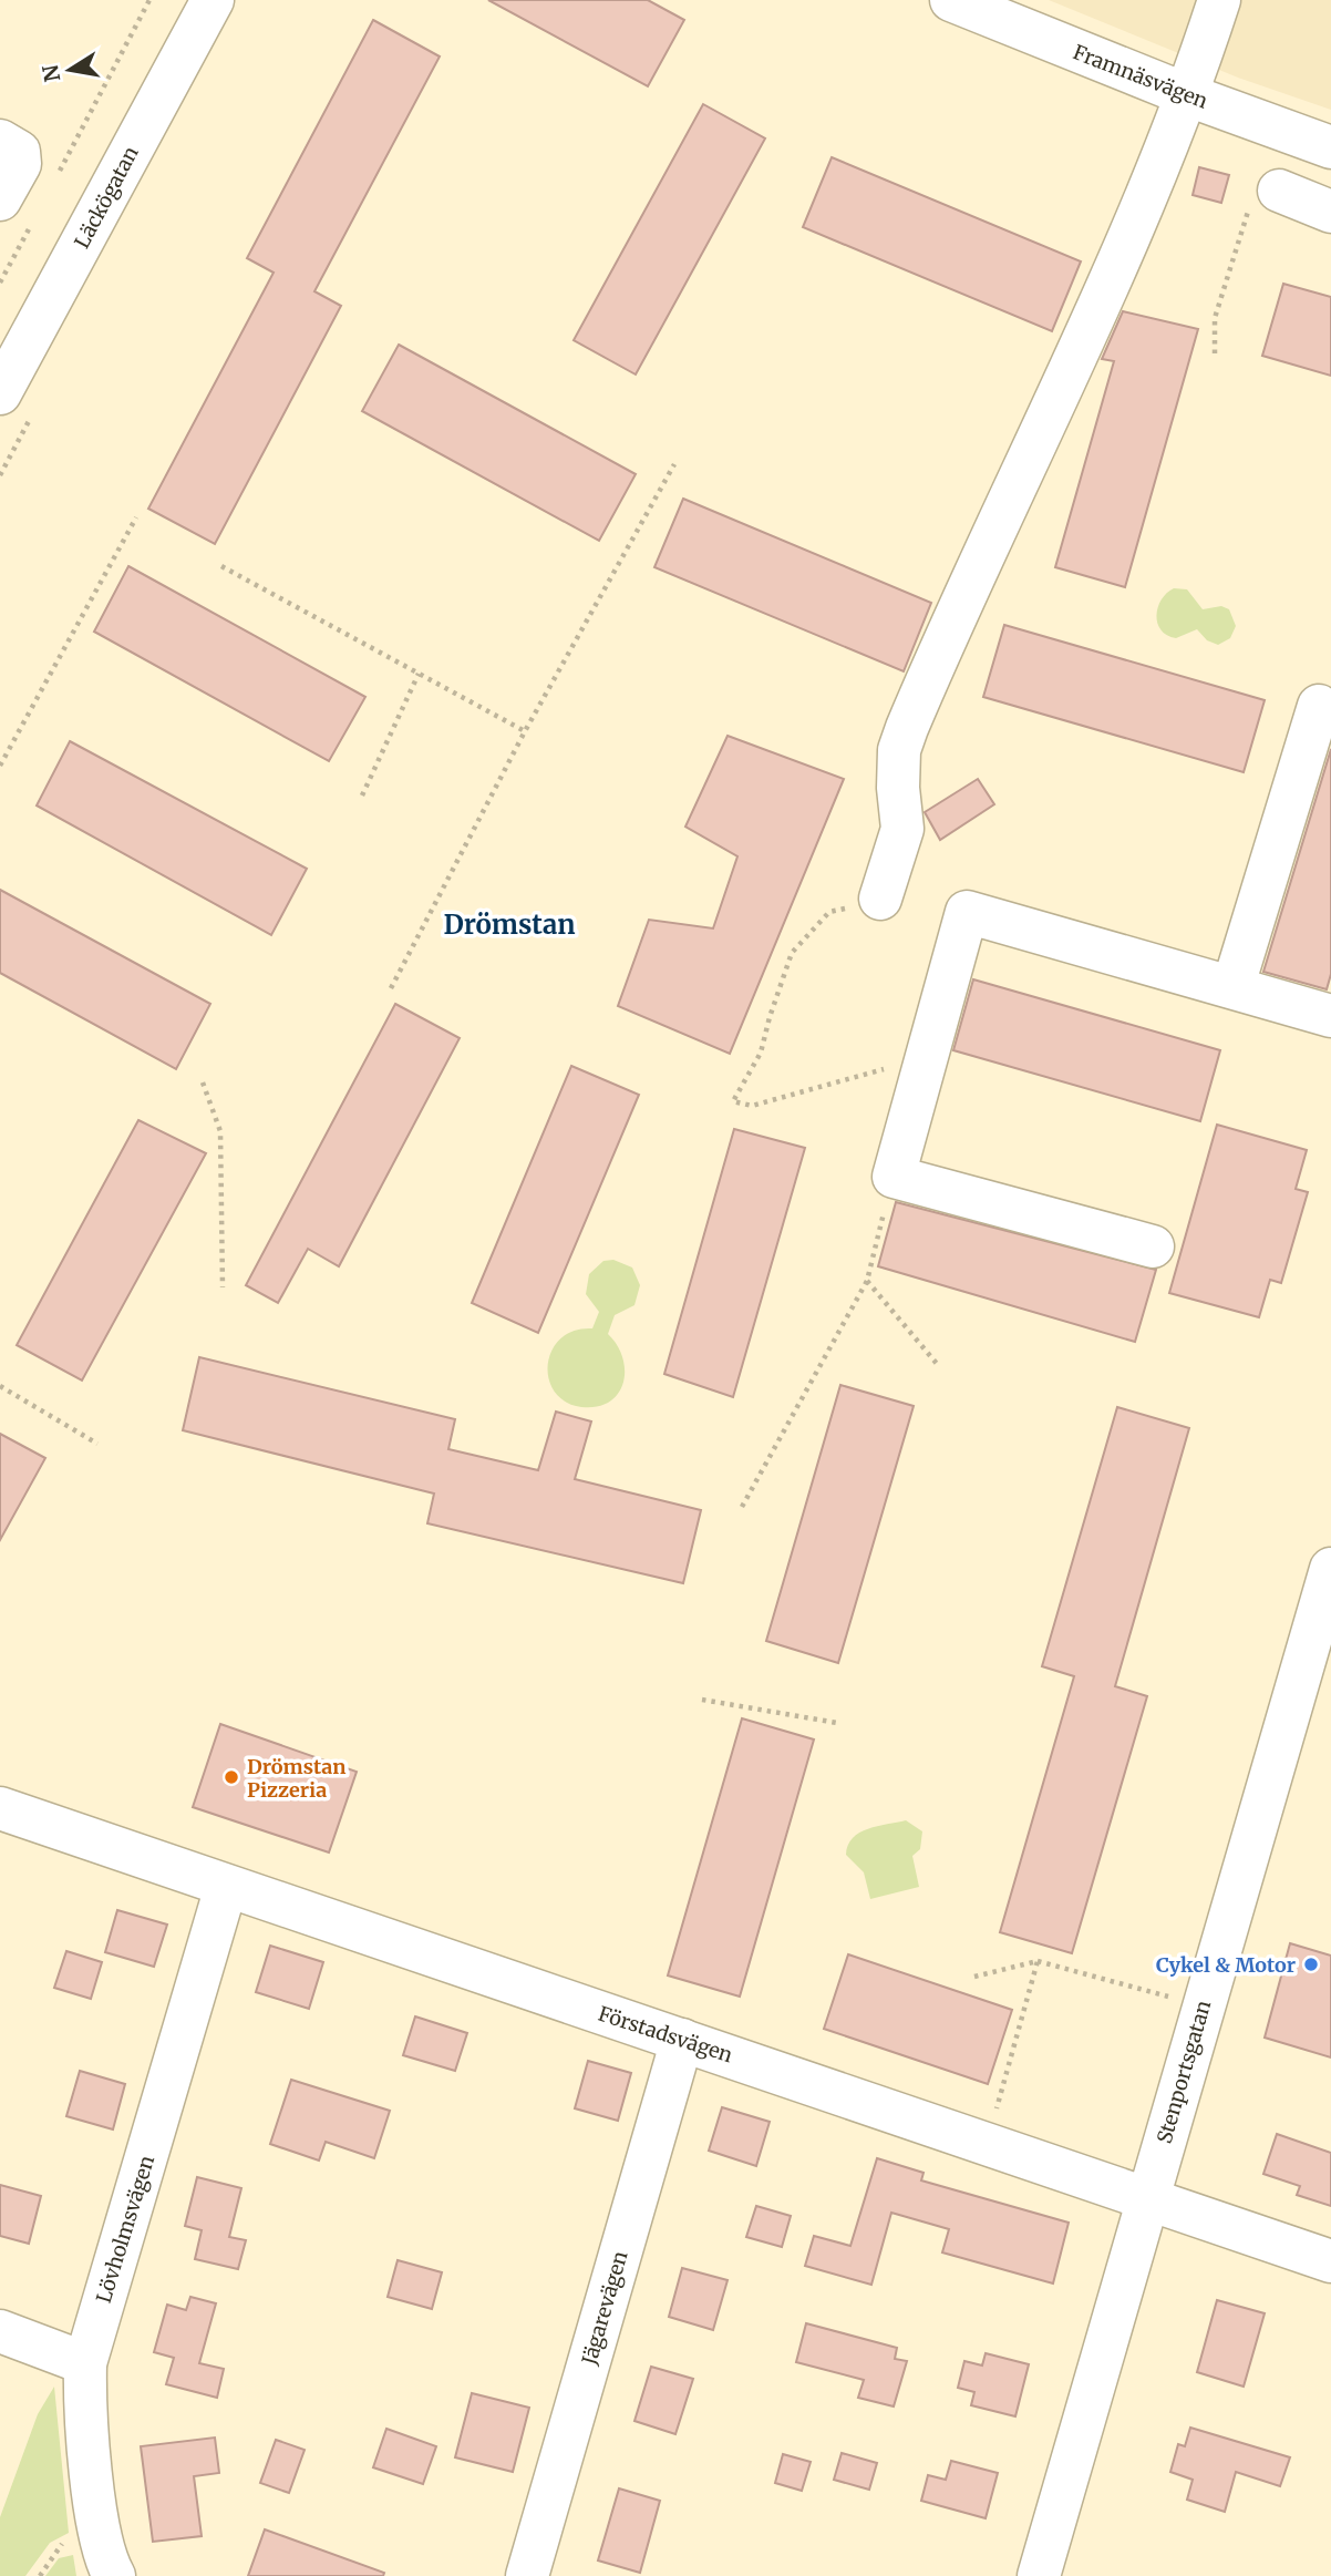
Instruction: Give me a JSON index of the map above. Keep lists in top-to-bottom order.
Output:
{
  "streets": {
    "street": [
      "Framnäsvägen",
      "Läckögatan",
      "Förstadsvägen",
      "Stenportsgatan",
      "Lövholmsvägen",
      "Jägarevägen"
    ]
  },
  "crossings": [
    ["Förstadsvägen", "Stenportsgatan"],
    ["Förstadsvägen", "Lövholmsvägen"],
    ["Förstadsvägen", "Jägarevägen"]
  ],
  "districts": ["Drömstan"],
  "places": ["Drömstan Pizzeria", "Cykel & Motor"],
  "north": "left"
}
